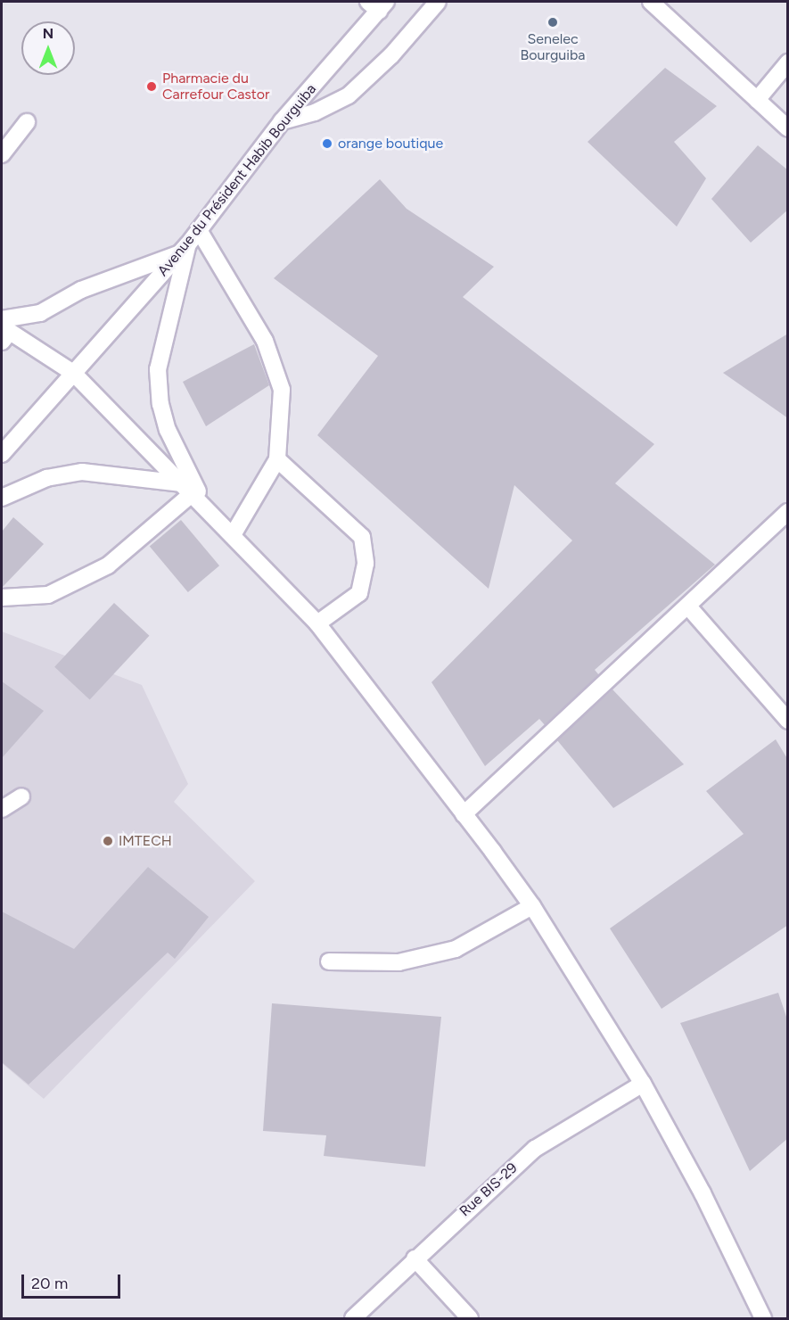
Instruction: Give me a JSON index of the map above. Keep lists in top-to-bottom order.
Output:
{
  "streets": {
    "street": ["Avenue du Président Habib Bourguiba", "Rue BIS-29"]
  },
  "places": [
    "Senelec Bourguiba",
    "Pharmacie du Carrefour Castor",
    "orange boutique",
    "IMTECH"
  ],
  "scale_bar": "20 m",
  "north": "top"
}
